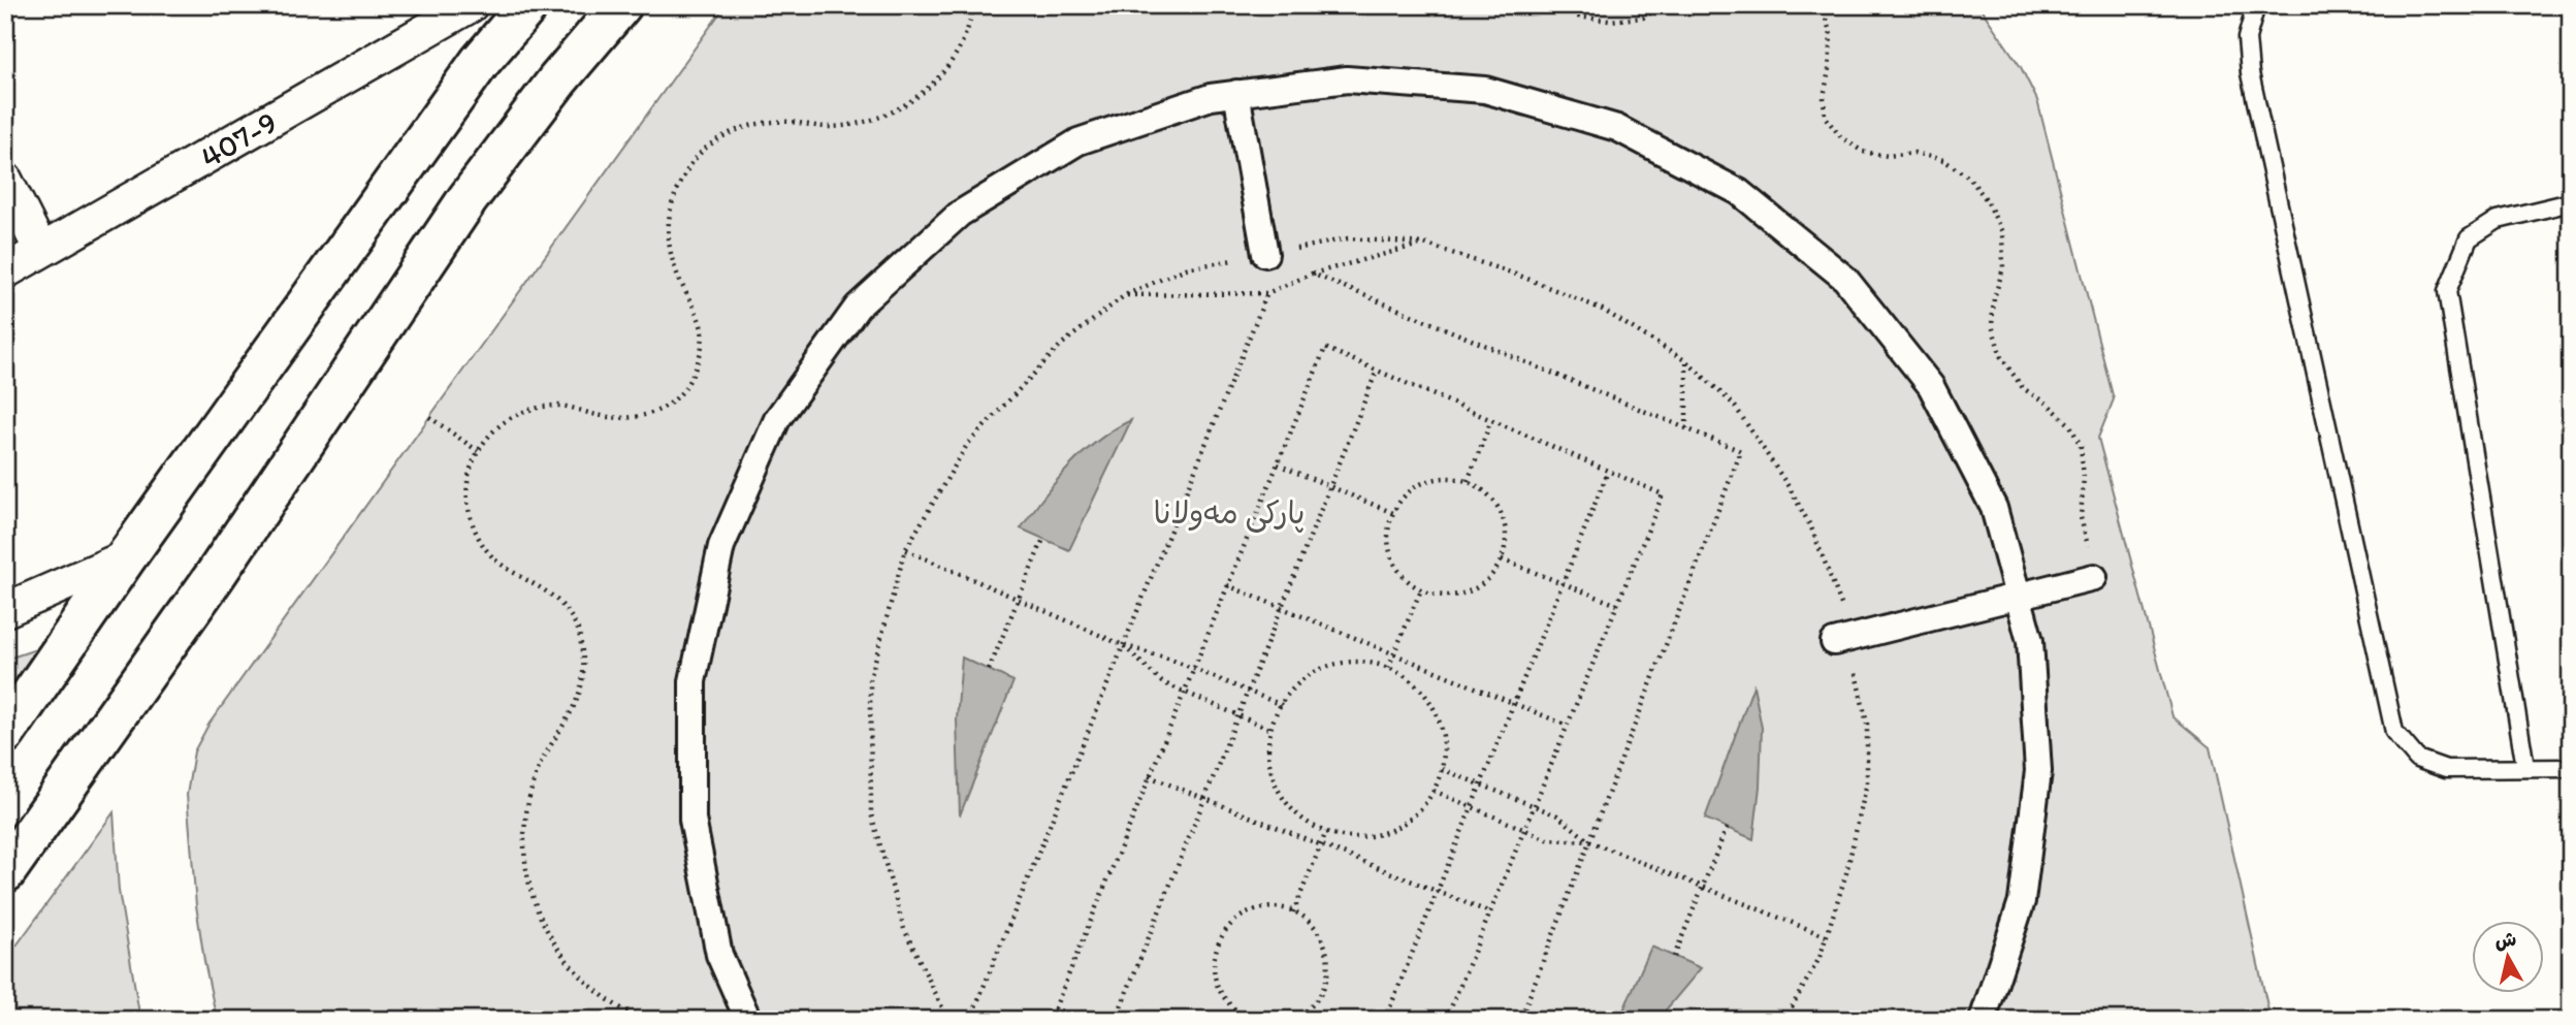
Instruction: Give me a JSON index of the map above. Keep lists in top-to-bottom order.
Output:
{
  "streets": {
    "street": ["407-9"]
  },
  "parks": ["پارکی مەولانا"],
  "north": "top"
}
